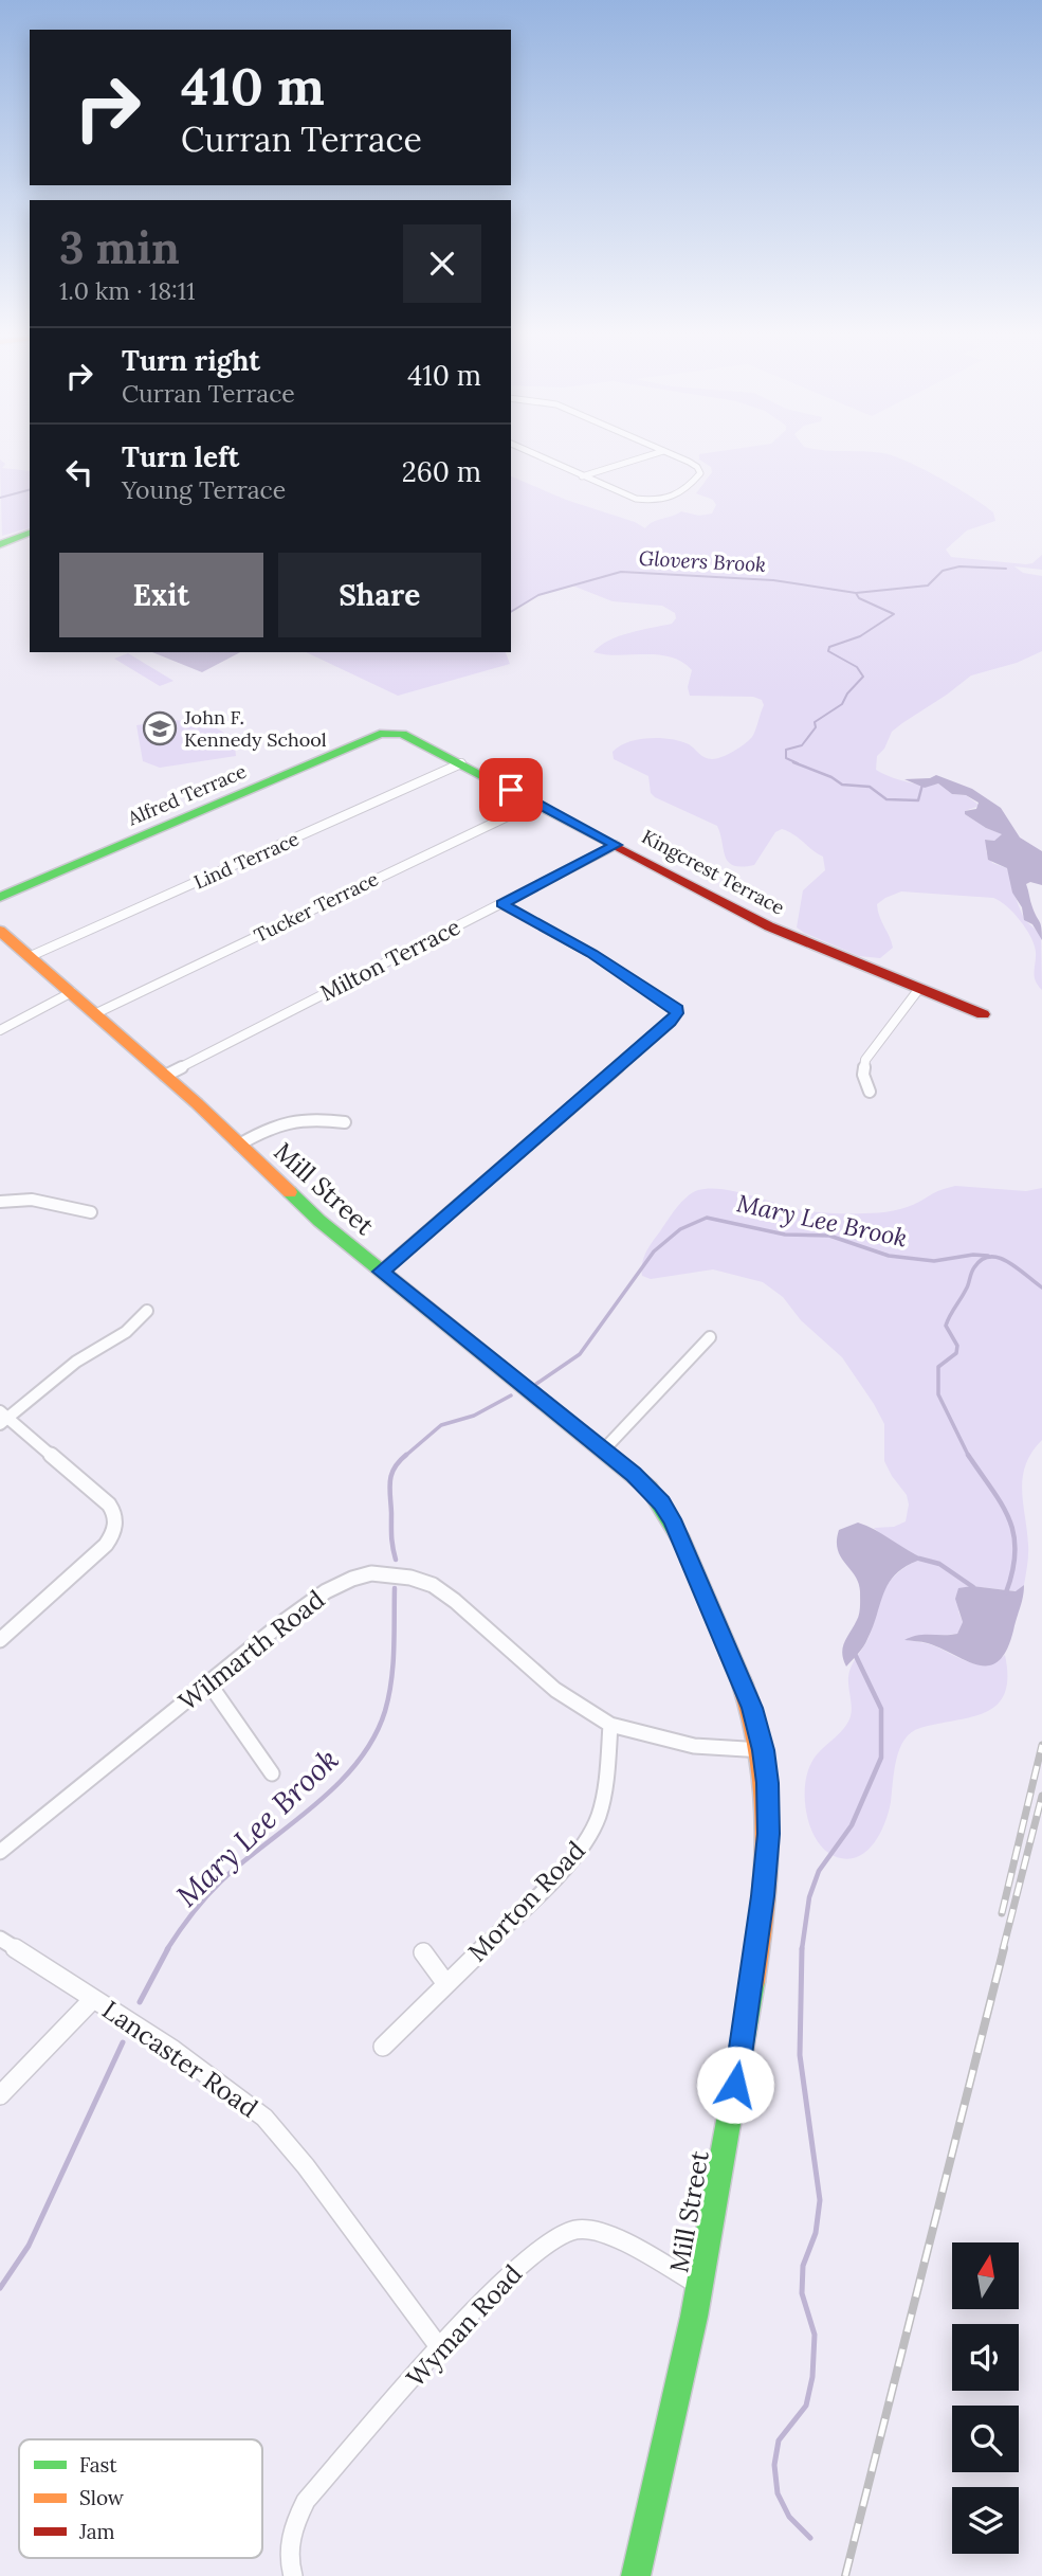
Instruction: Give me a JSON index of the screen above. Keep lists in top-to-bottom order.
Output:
{
  "streets": {
    "street": [
      "Alfred Terrace",
      "Lind Terrace",
      "Kingcrest Terrace",
      "Tucker Terrace",
      "Milton Terrace",
      "Mill Street",
      "Wilmarth Road",
      "Morton Road",
      "Lancaster Road",
      "Wyman Road"
    ]
  },
  "crossings": [
    ["Alfred Terrace", "Kingcrest Terrace"],
    ["Lind Terrace", "Kingcrest Terrace"],
    ["Lind Terrace", "Mill Street"],
    ["Kingcrest Terrace", "Tucker Terrace"],
    ["Kingcrest Terrace", "Milton Terrace"],
    ["Tucker Terrace", "Mill Street"],
    ["Milton Terrace", "Mill Street"],
    ["Mill Street", "Wilmarth Road"],
    ["Mill Street", "Wyman Road"],
    ["Wilmarth Road", "Morton Road"],
    ["Lancaster Road", "Wyman Road"]
  ],
  "water": ["Glovers Brook", "Mary Lee Brook"],
  "places": {
    "school or university": ["John F. Kennedy School"]
  },
  "legend": ["Fast", "Slow", "Jam"],
  "north": "top",
  "page": {
    "turn": ["410 m", "Curran Terrace"],
    "heading": ["3 min", "1.0 km · 18:11"],
    "list": [
      {
        "name": "Turn right",
        "note": "Curran Terrace",
        "value": "410 m"
      },
      {
        "name": "Turn left",
        "note": "Young Terrace",
        "value": "260 m"
      }
    ],
    "buttons": ["Exit", "Share"]
  }
}
